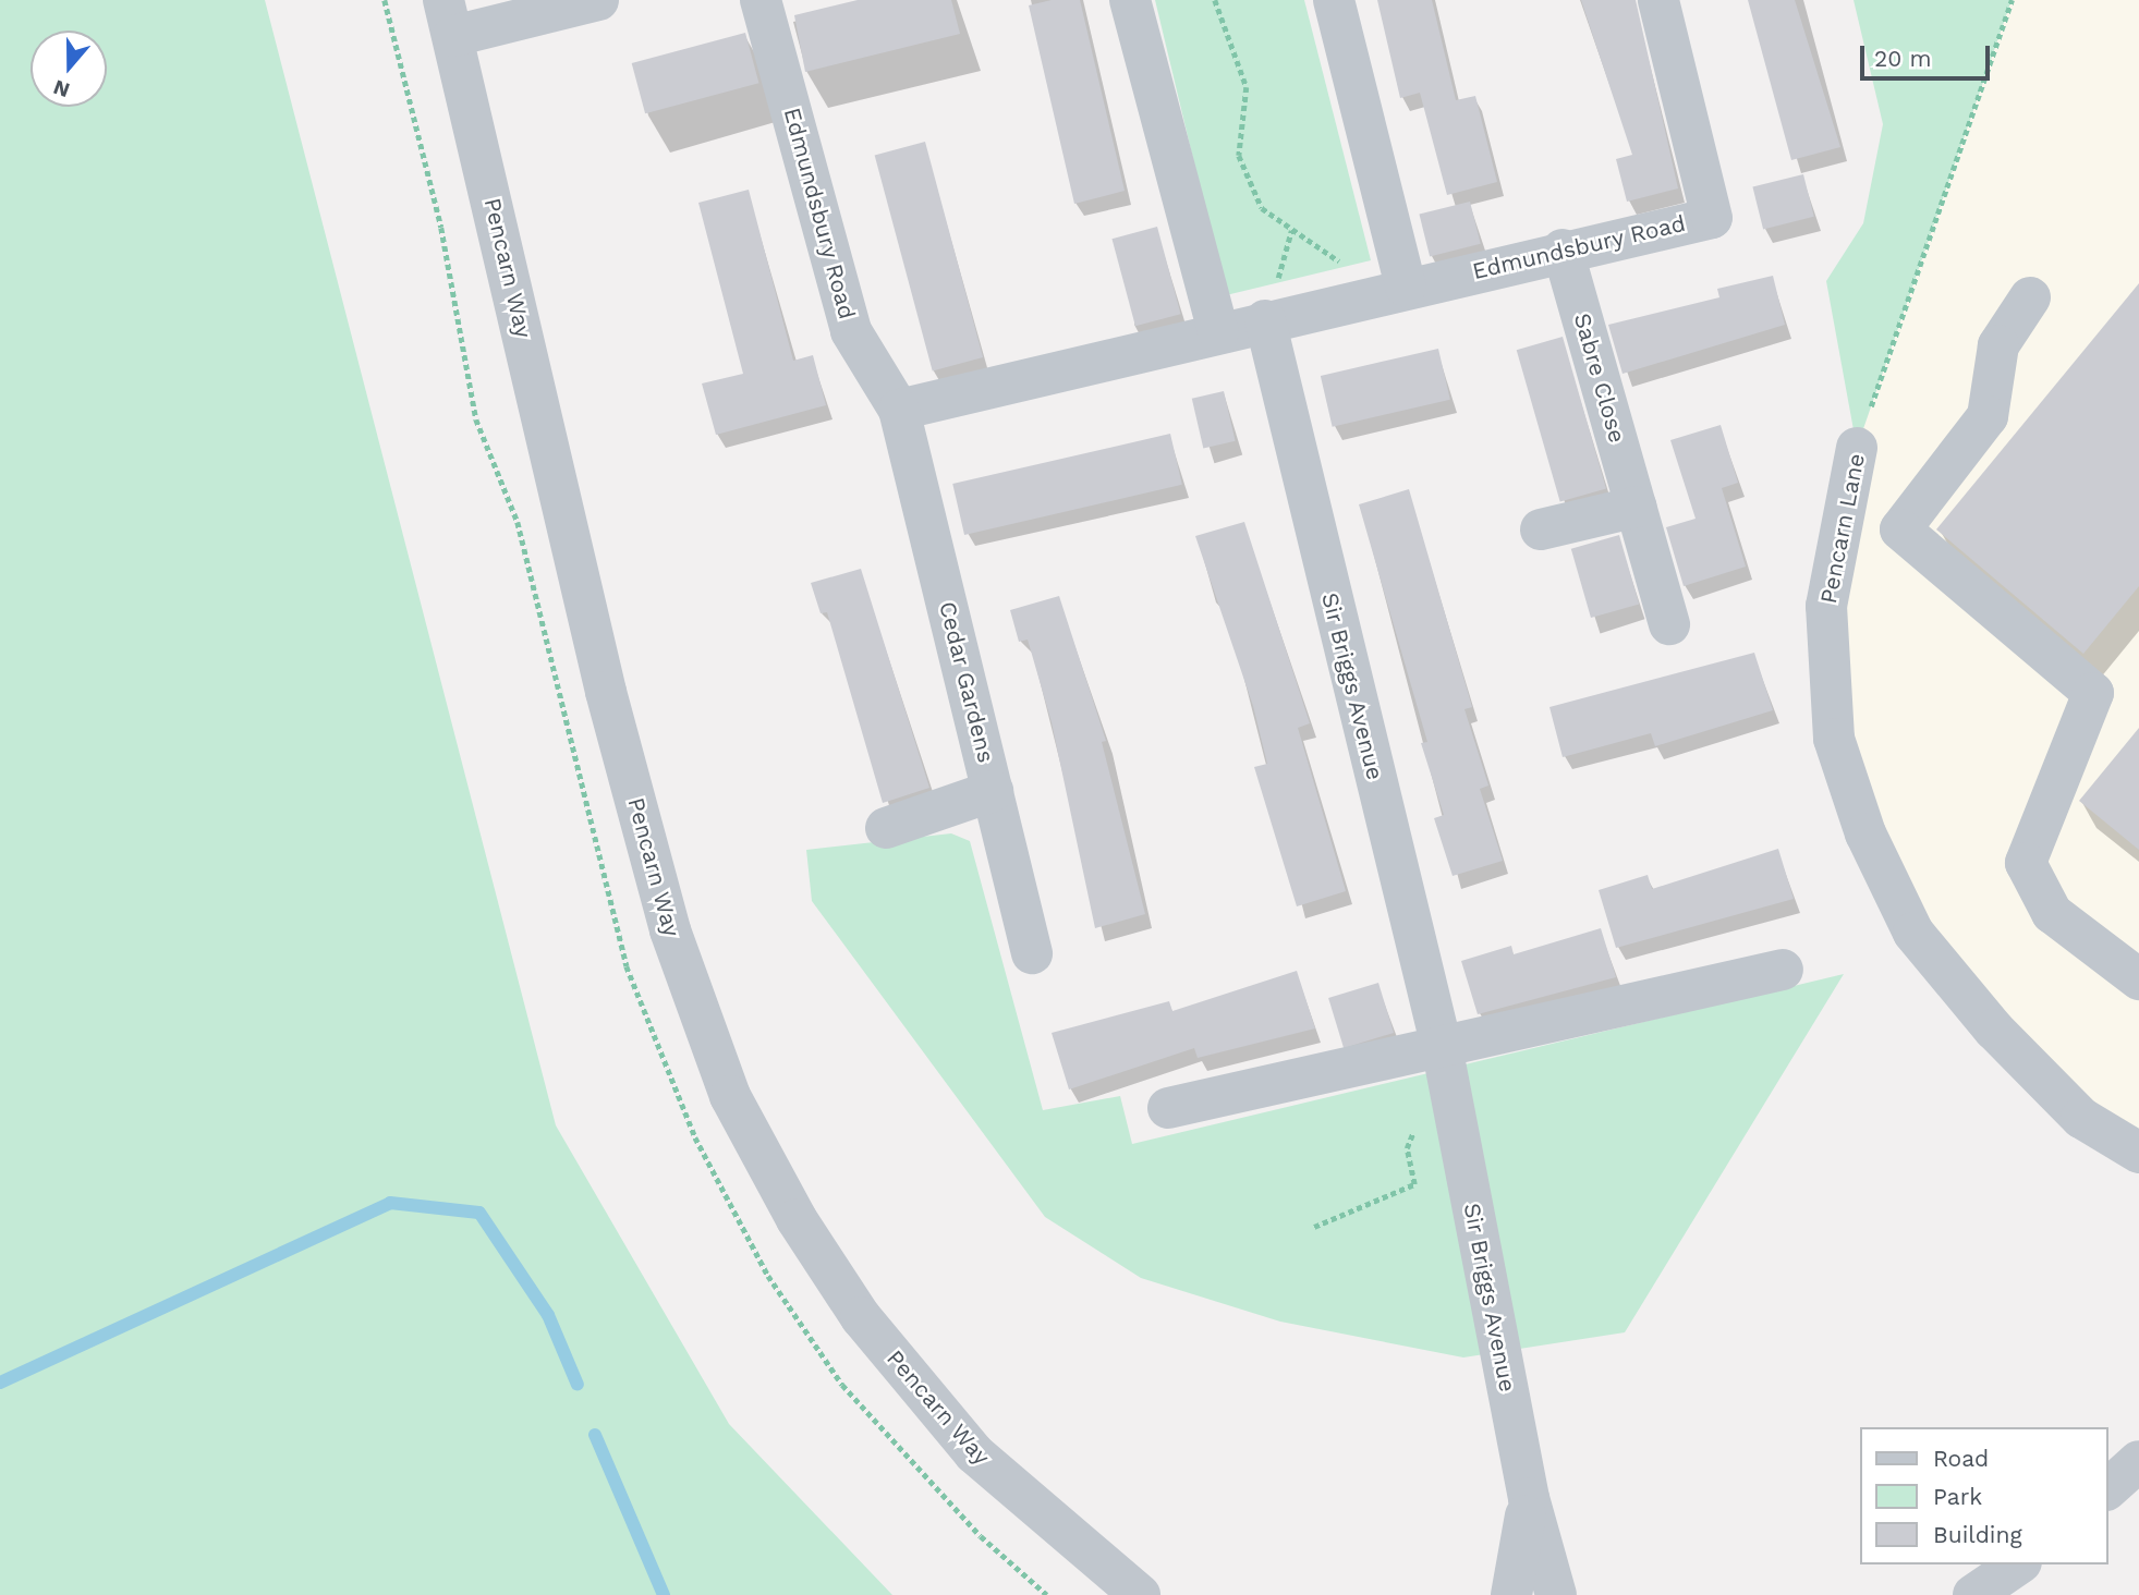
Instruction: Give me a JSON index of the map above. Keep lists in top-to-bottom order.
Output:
{
  "streets": {
    "street": [
      "Edmundsbury Road",
      "Pencarn Way",
      "Sabre Close",
      "Pencarn Lane",
      "Cedar Gardens",
      "Sir Briggs Avenue"
    ]
  },
  "crossings": [
    ["Edmundsbury Road", "Sabre Close"],
    ["Edmundsbury Road", "Cedar Gardens"],
    ["Edmundsbury Road", "Sir Briggs Avenue"]
  ],
  "legend": ["Road", "Park", "Building"],
  "scale_bar": "20 m",
  "north": "bottom"
}
